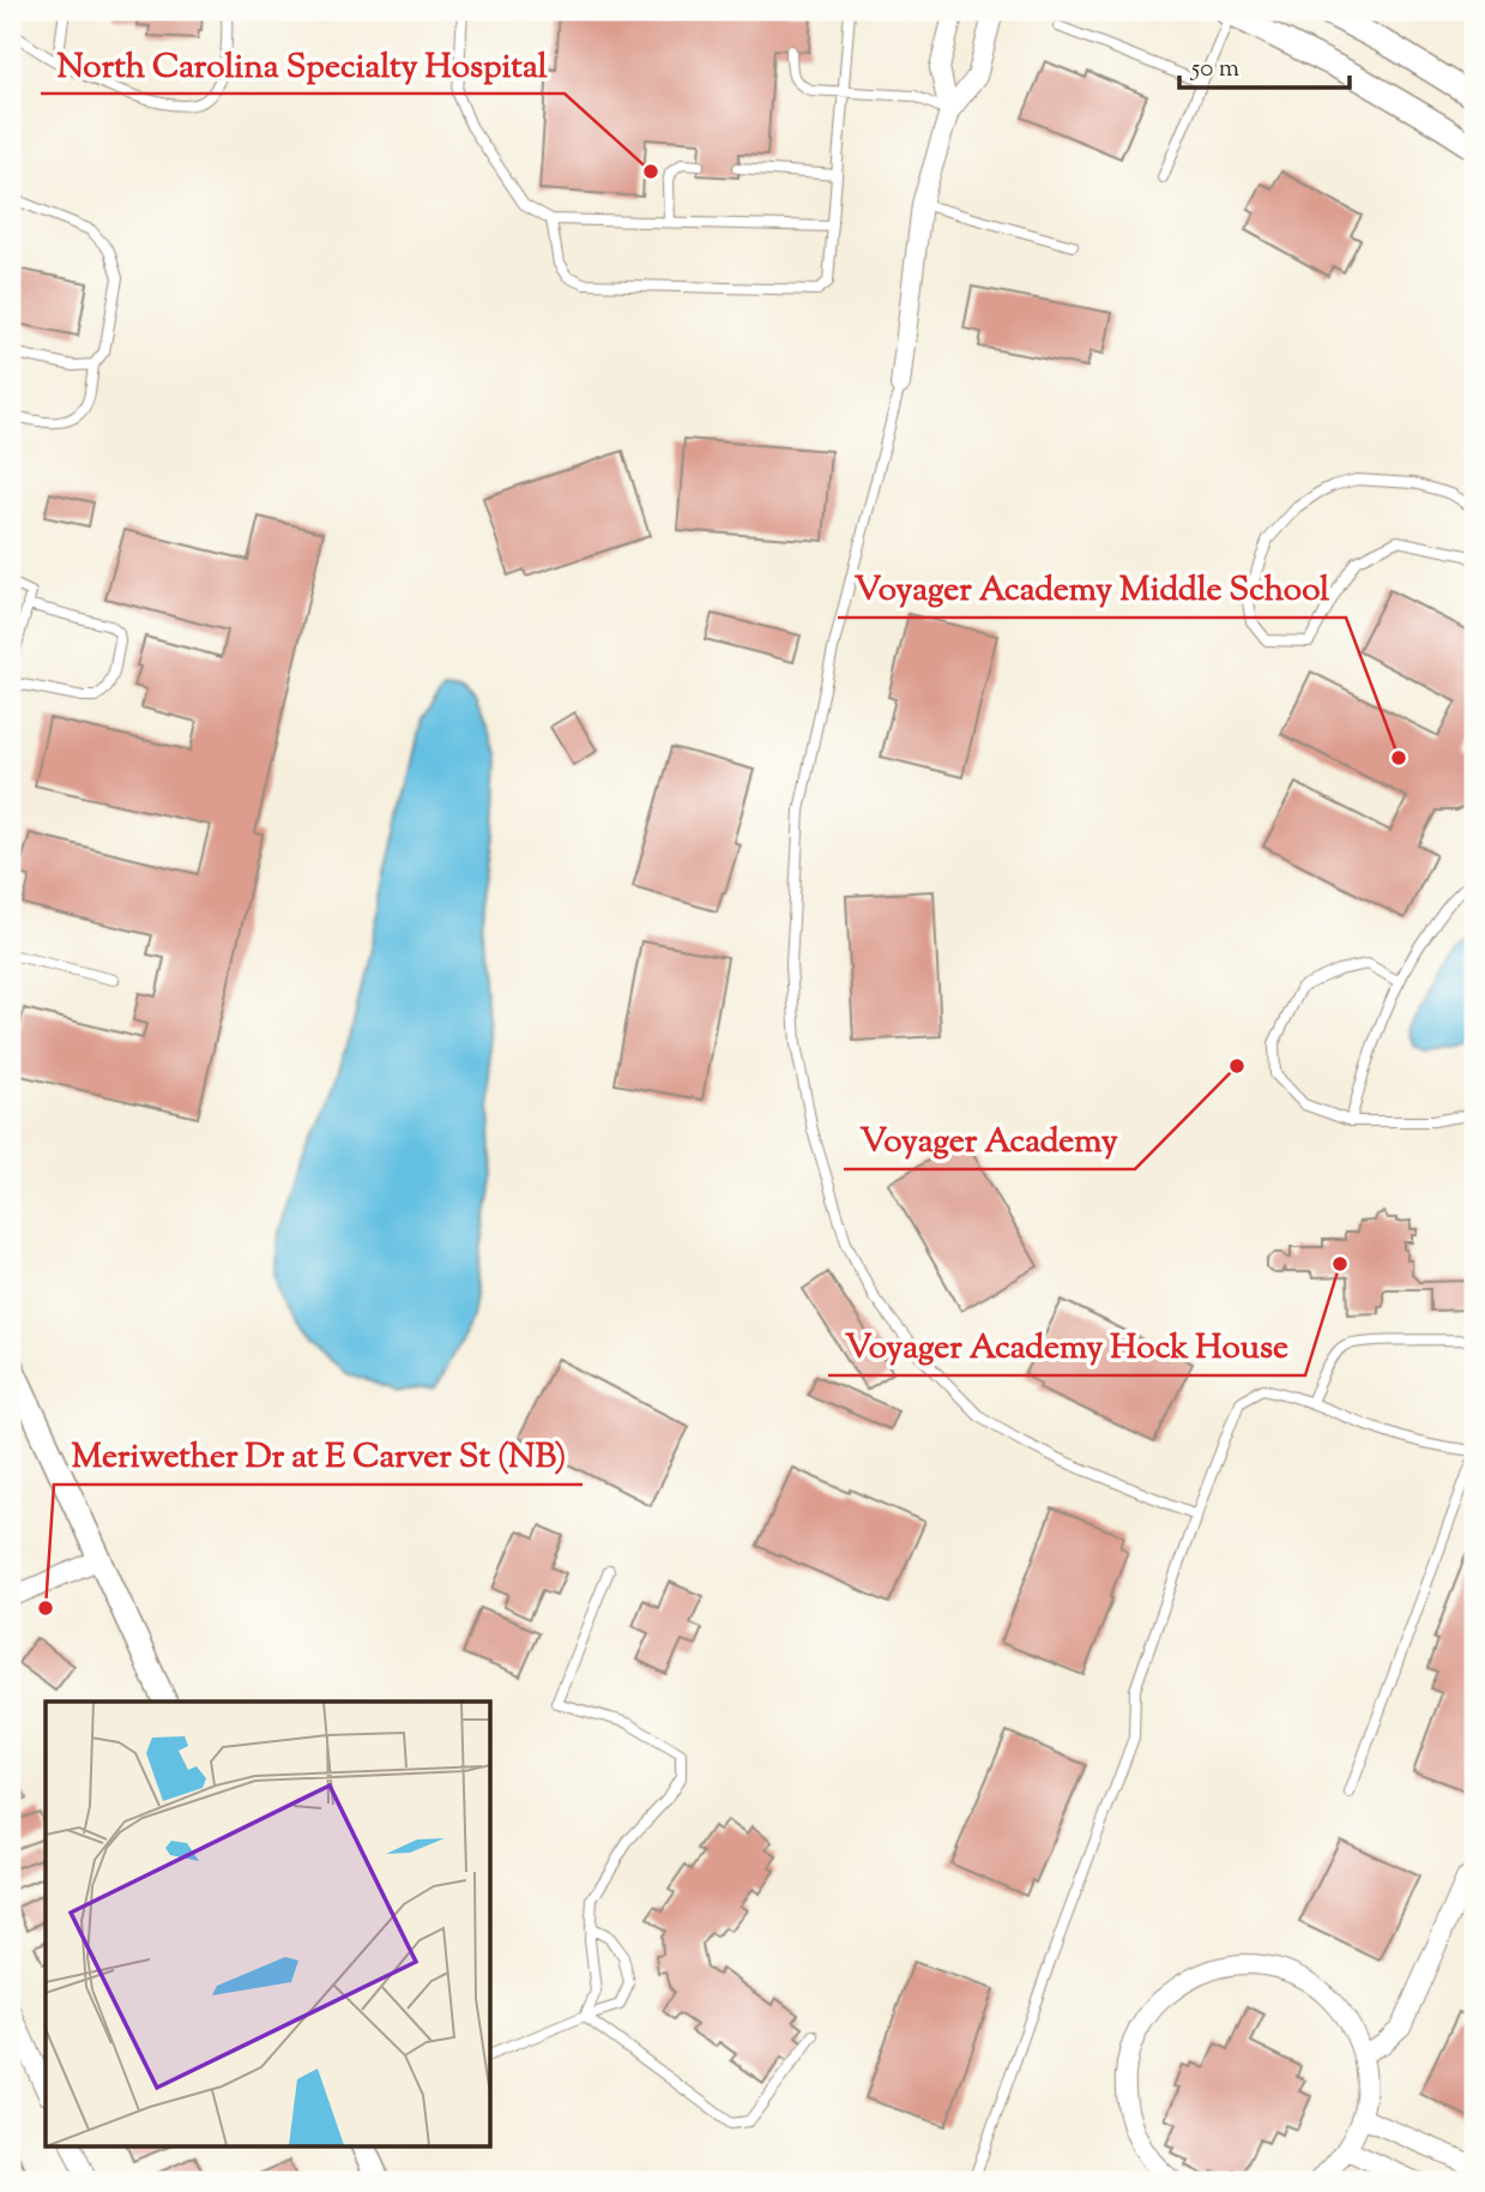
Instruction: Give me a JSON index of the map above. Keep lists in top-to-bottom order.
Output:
{
  "places": [
    "North Carolina Specialty Hospital",
    "Voyager Academy Middle School",
    "Voyager Academy",
    "Voyager Academy Hock House",
    "Meriwether Dr at E Carver St (NB)"
  ],
  "scale_bar": "50 m"
}
